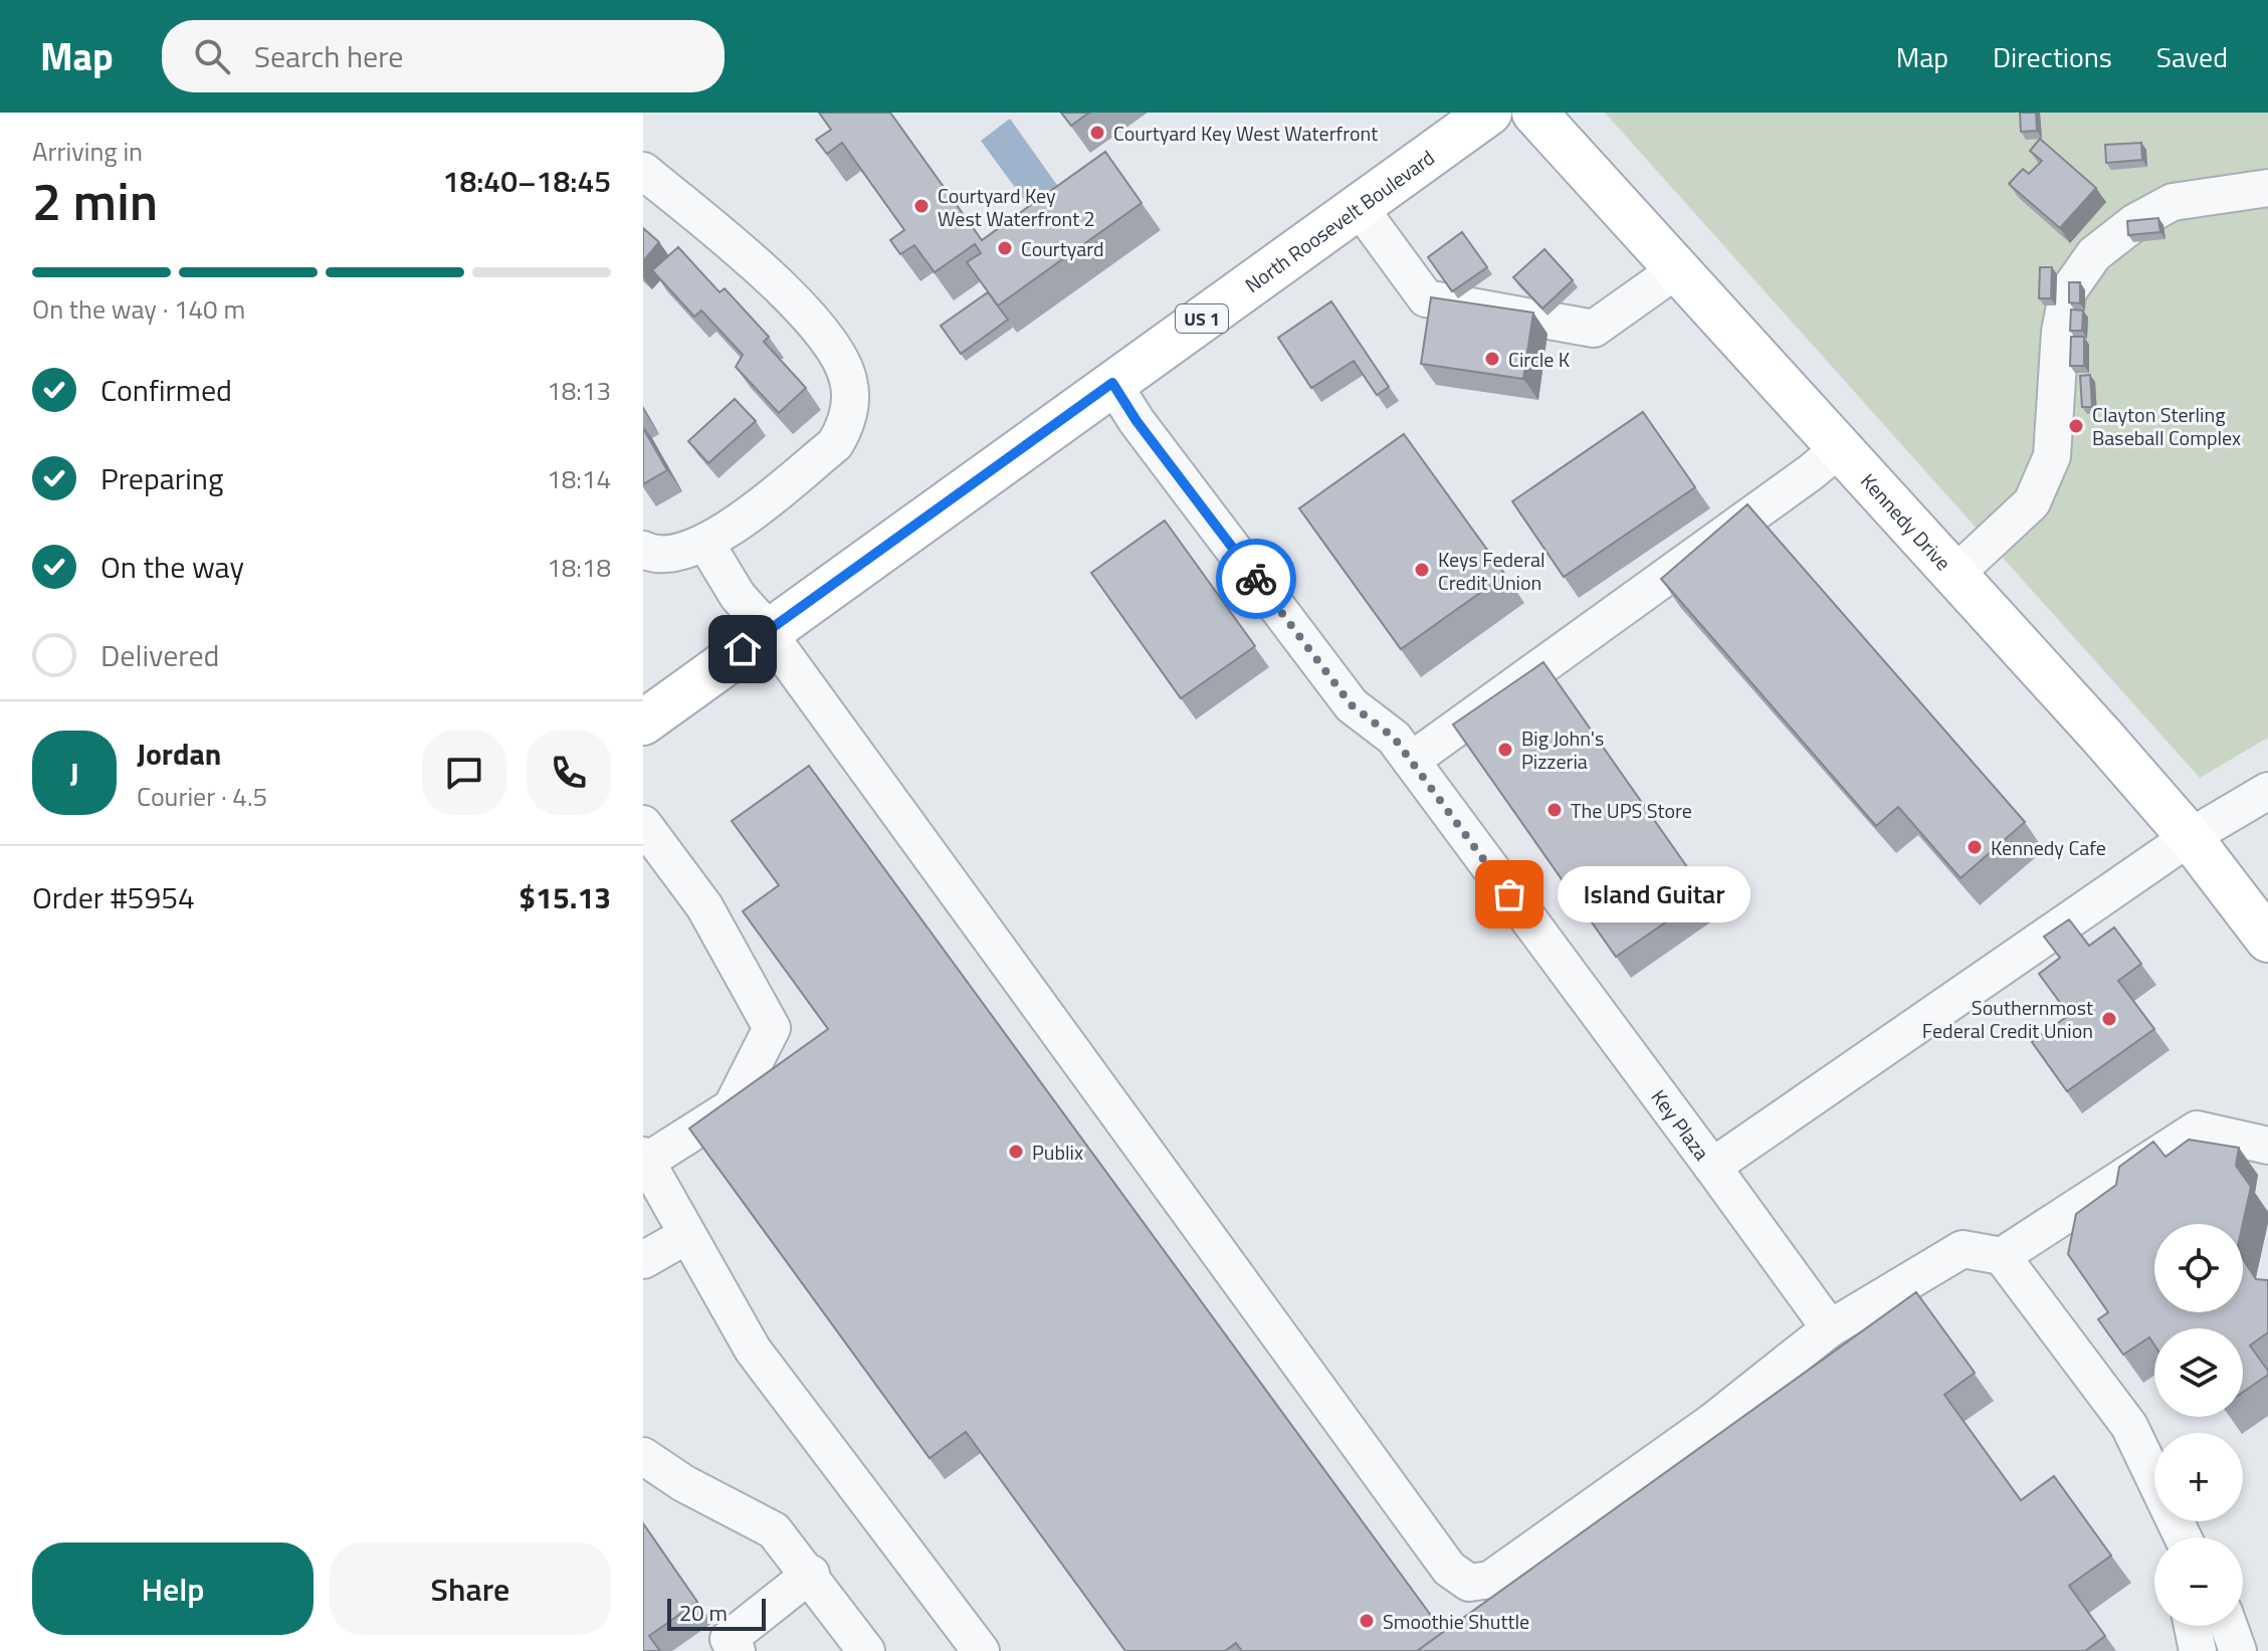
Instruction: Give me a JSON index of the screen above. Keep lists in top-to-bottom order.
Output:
{
  "streets": {
    "main road": ["North Roosevelt Boulevard", "US 1", "Kennedy Drive"],
    "street": ["Key Plaza"]
  },
  "crossings": [
    ["North Roosevelt Boulevard", "Key Plaza"],
    ["Kennedy Drive", "Key Plaza"]
  ],
  "places": [
    "Courtyard Key West Waterfront",
    "Courtyard Key West Waterfront 2",
    "Courtyard",
    "Circle K",
    "Clayton Sterling Baseball Complex",
    "Keys Federal Credit Union",
    "Big John's Pizzeria",
    "The UPS Store",
    "Kennedy Cafe",
    "Island Guitar",
    "Southernmost Federal Credit Union",
    "Publix",
    "Smoothie Shuttle"
  ],
  "scale_bar": "20 m",
  "page": {
    "header": "Map",
    "search": "Search here",
    "nav": ["Map", "Directions", "Saved"],
    "heading": ["2 min", "Arriving in", "18:40–18:45"],
    "panel": [
      "Jordan",
      "Courier · 4.5",
      "Order #5954",
      "$15.13"
    ],
    "bar": "On the way · 140 m",
    "list": [
      ["Confirmed", "18:13"],
      ["Preparing", "18:14"],
      ["On the way", "18:18"],
      "Delivered"
    ],
    "round": "J",
    "bubble": "Island Guitar",
    "map_buttons": ["+", "−"],
    "buttons": ["Help", "Share"],
    "scale": "20 m"
  }
}
